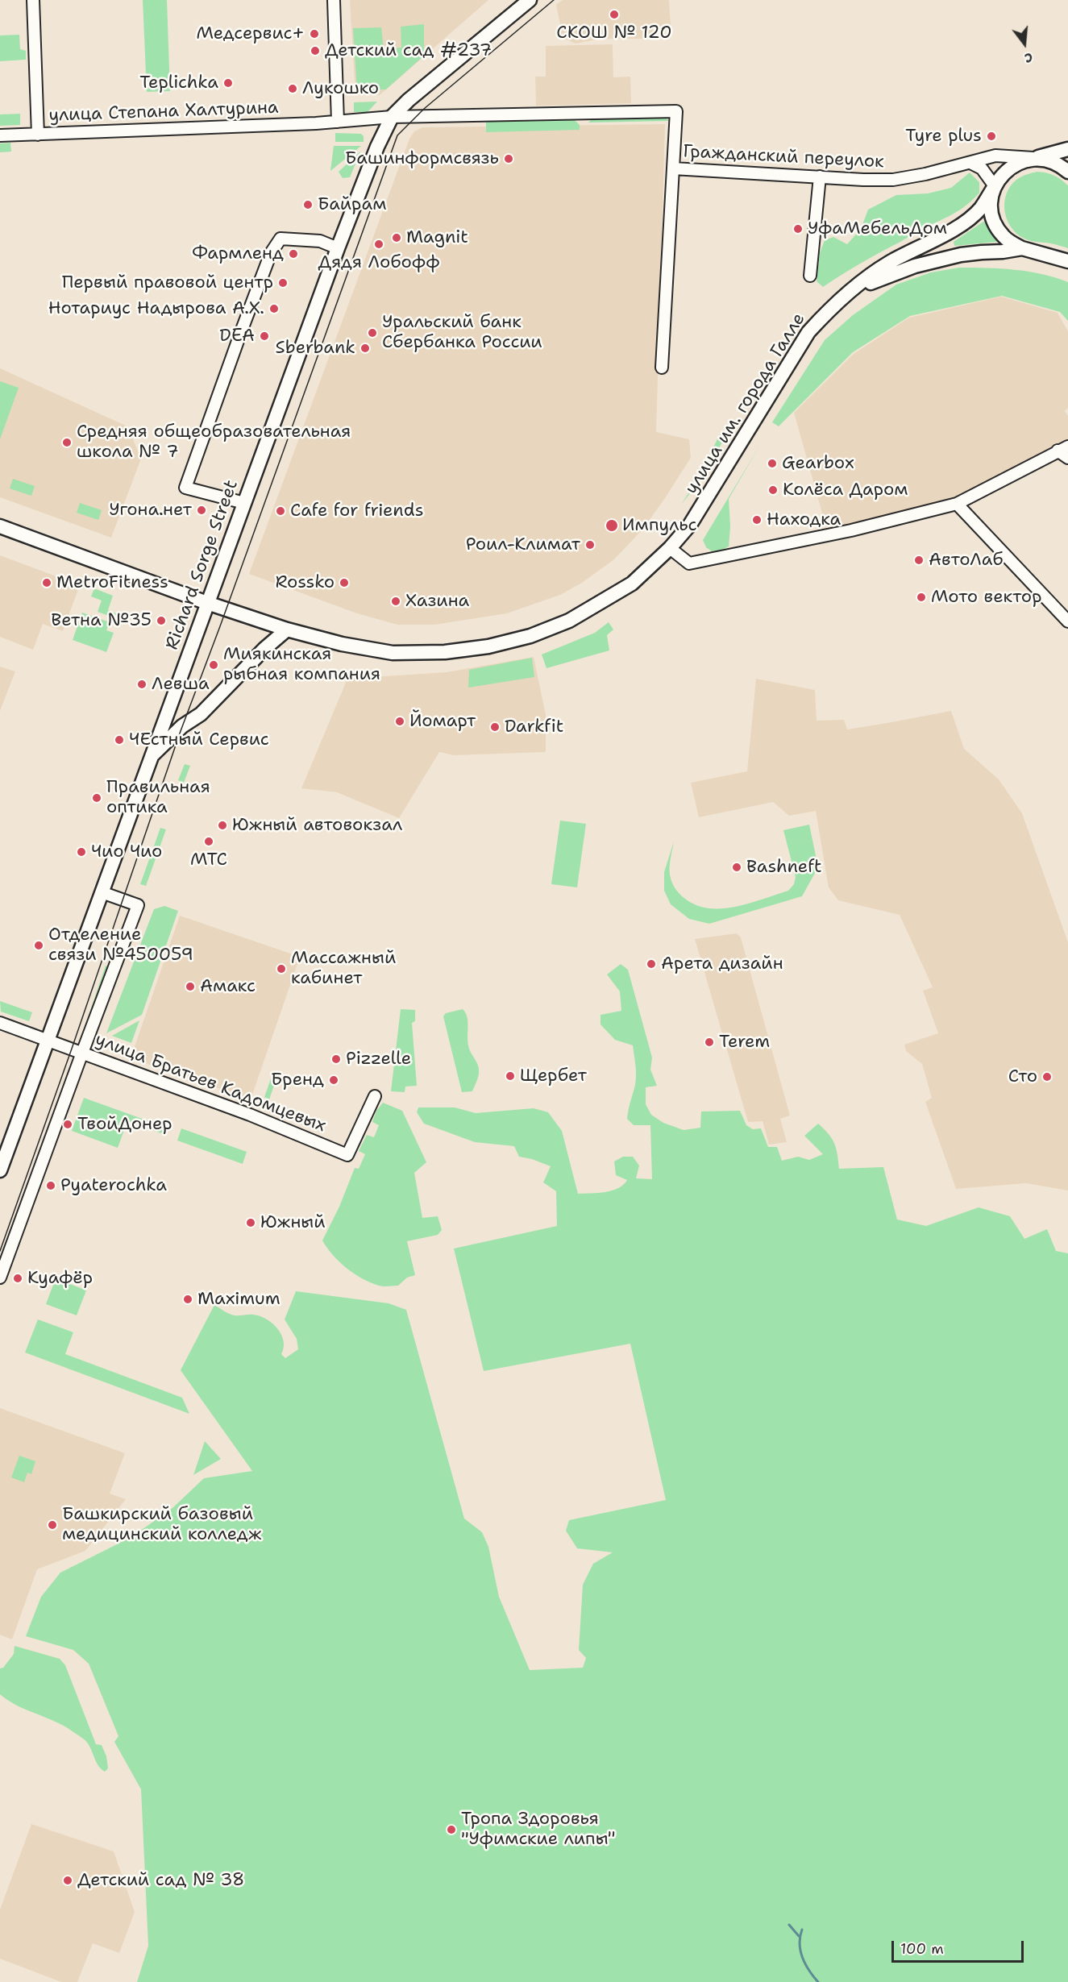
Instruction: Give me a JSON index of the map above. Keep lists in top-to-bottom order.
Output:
{
  "streets": {
    "main road": ["улица им. города Галле", "Richard Sorge Street"],
    "street": ["улица Степана Халтурина", "Гражданский переулок", "улица Братьев Кадомцевых"]
  },
  "crossings": [
    ["улица Степана Халтурина", "Гражданский переулок"],
    ["улица Степана Халтурина", "Richard Sorge Street"],
    ["Гражданский переулок", "улица им. города Галле"],
    ["улица им. города Галле", "Richard Sorge Street"],
    ["Richard Sorge Street", "улица Братьев Кадомцевых"]
  ],
  "places": [
    "СКОШ № 120",
    "Медсервис+",
    "Детский сад #237",
    "Teplichka",
    "Лукошко",
    "Tyre plus",
    "Башинформсвязь",
    "Байрам",
    "УфаМебельДом",
    "Magnit",
    "Дядя Лобофф",
    "Фармленд",
    "Первый правовой центр",
    "Нотариус Надырова А.Х.",
    "Уральский банк Сбербанка России",
    "DEA",
    "Sberbank",
    "Средняя общеобразовательная школа № 7",
    "Gearbox",
    "Колёса Даром",
    "Угона.нет",
    "Cafe for friends",
    "Находка",
    "Импульс",
    "Роил-Климат",
    "АвтоЛаб",
    "MetroFitness",
    "Rossko",
    "Мото вектор",
    "Хазина",
    "Ветна №35",
    "Миякинская рыбная компания",
    "Левша",
    "Йомарт",
    "Darkfit",
    "ЧЕстный Сервис",
    "Правильная оптика",
    "Южный автовокзал",
    "МТС",
    "Чио Чио",
    "Bashneft",
    "Отделение связи №450059",
    "Арета дизайн",
    "Массажный кабинет",
    "Амакс",
    "Terem",
    "Pizzelle",
    "Щербет",
    "Сто",
    "Бренд",
    "ТвойДонер",
    "Pyaterochka",
    "Южный",
    "Куафёр",
    "Maximum",
    "Башкирский базовый медицинский колледж",
    "Тропа Здоровья \"Уфимские липы\"",
    "Детский сад № 38"
  ],
  "scale_bar": "100 m",
  "north": "bottom"
}
